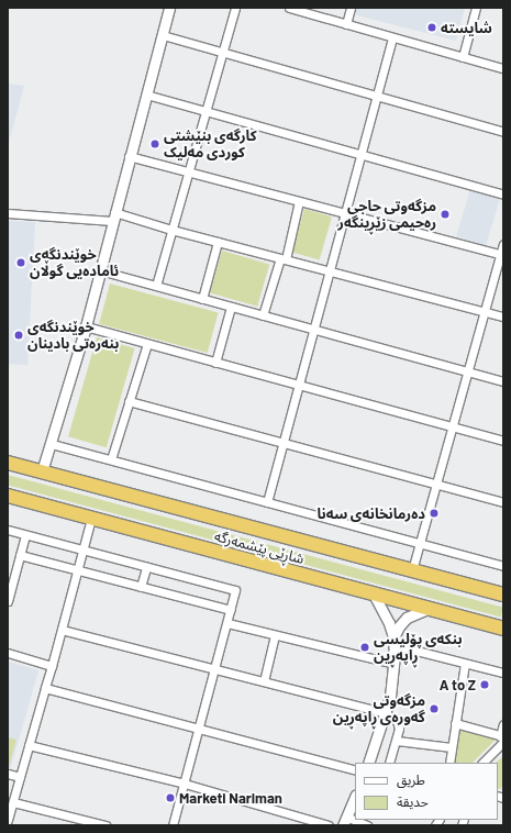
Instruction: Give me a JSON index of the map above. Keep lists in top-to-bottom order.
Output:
{
  "streets": {
    "highway": ["شاڕێی پێشمەرگە"]
  },
  "places": [
    "شایستە",
    "کارگەی بنێشتی کوردی مەلیک",
    "مزگەوتی حاجی رەحیمی زێڕینگەر",
    "خوێندنگەی ئامادەیی گوڵان",
    "خوێندنگەی بنەرەتی بادینان",
    "دەرمانخانەی سەنا",
    "بنکەی پۆلیسی ڕاپەڕین",
    "A to Z",
    "مزگەوتی گەورەی ڕاپەڕین",
    "Marketi Nariman"
  ],
  "legend": ["طريق", "حديقة"]
}
